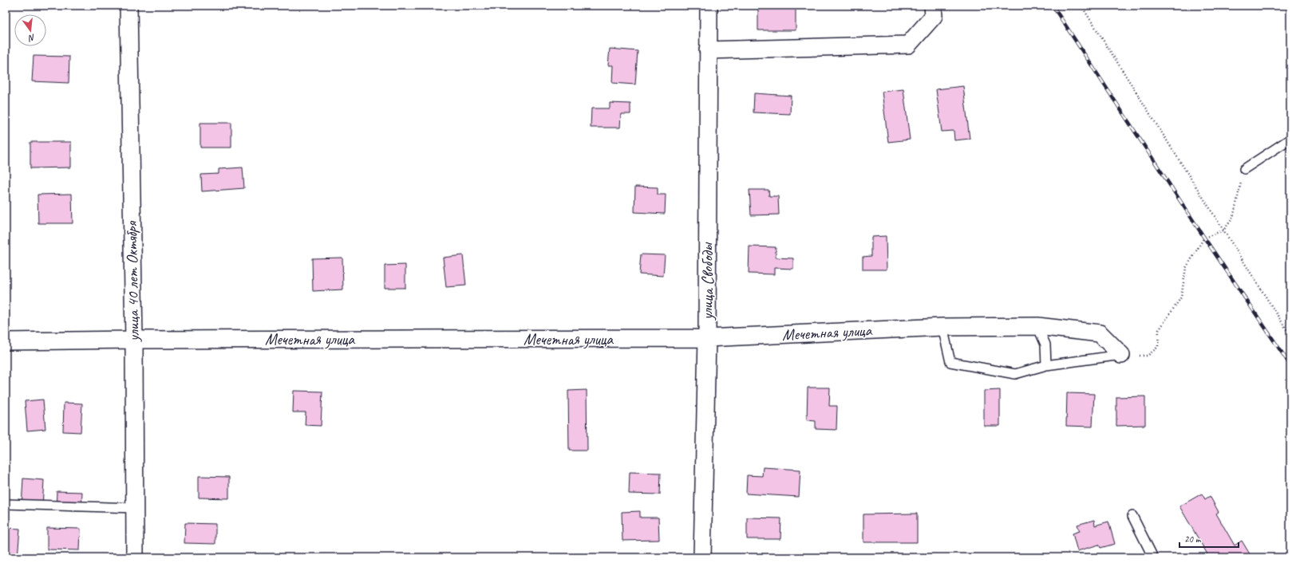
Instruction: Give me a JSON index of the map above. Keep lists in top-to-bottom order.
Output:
{
  "streets": {
    "street": ["улица 40 лет Октября", "улица Свободы", "Мечетная улица"]
  },
  "crossings": [
    ["улица 40 лет Октября", "Мечетная улица"],
    ["улица Свободы", "Мечетная улица"]
  ],
  "scale_bar": "20 m",
  "north": "bottom"
}
